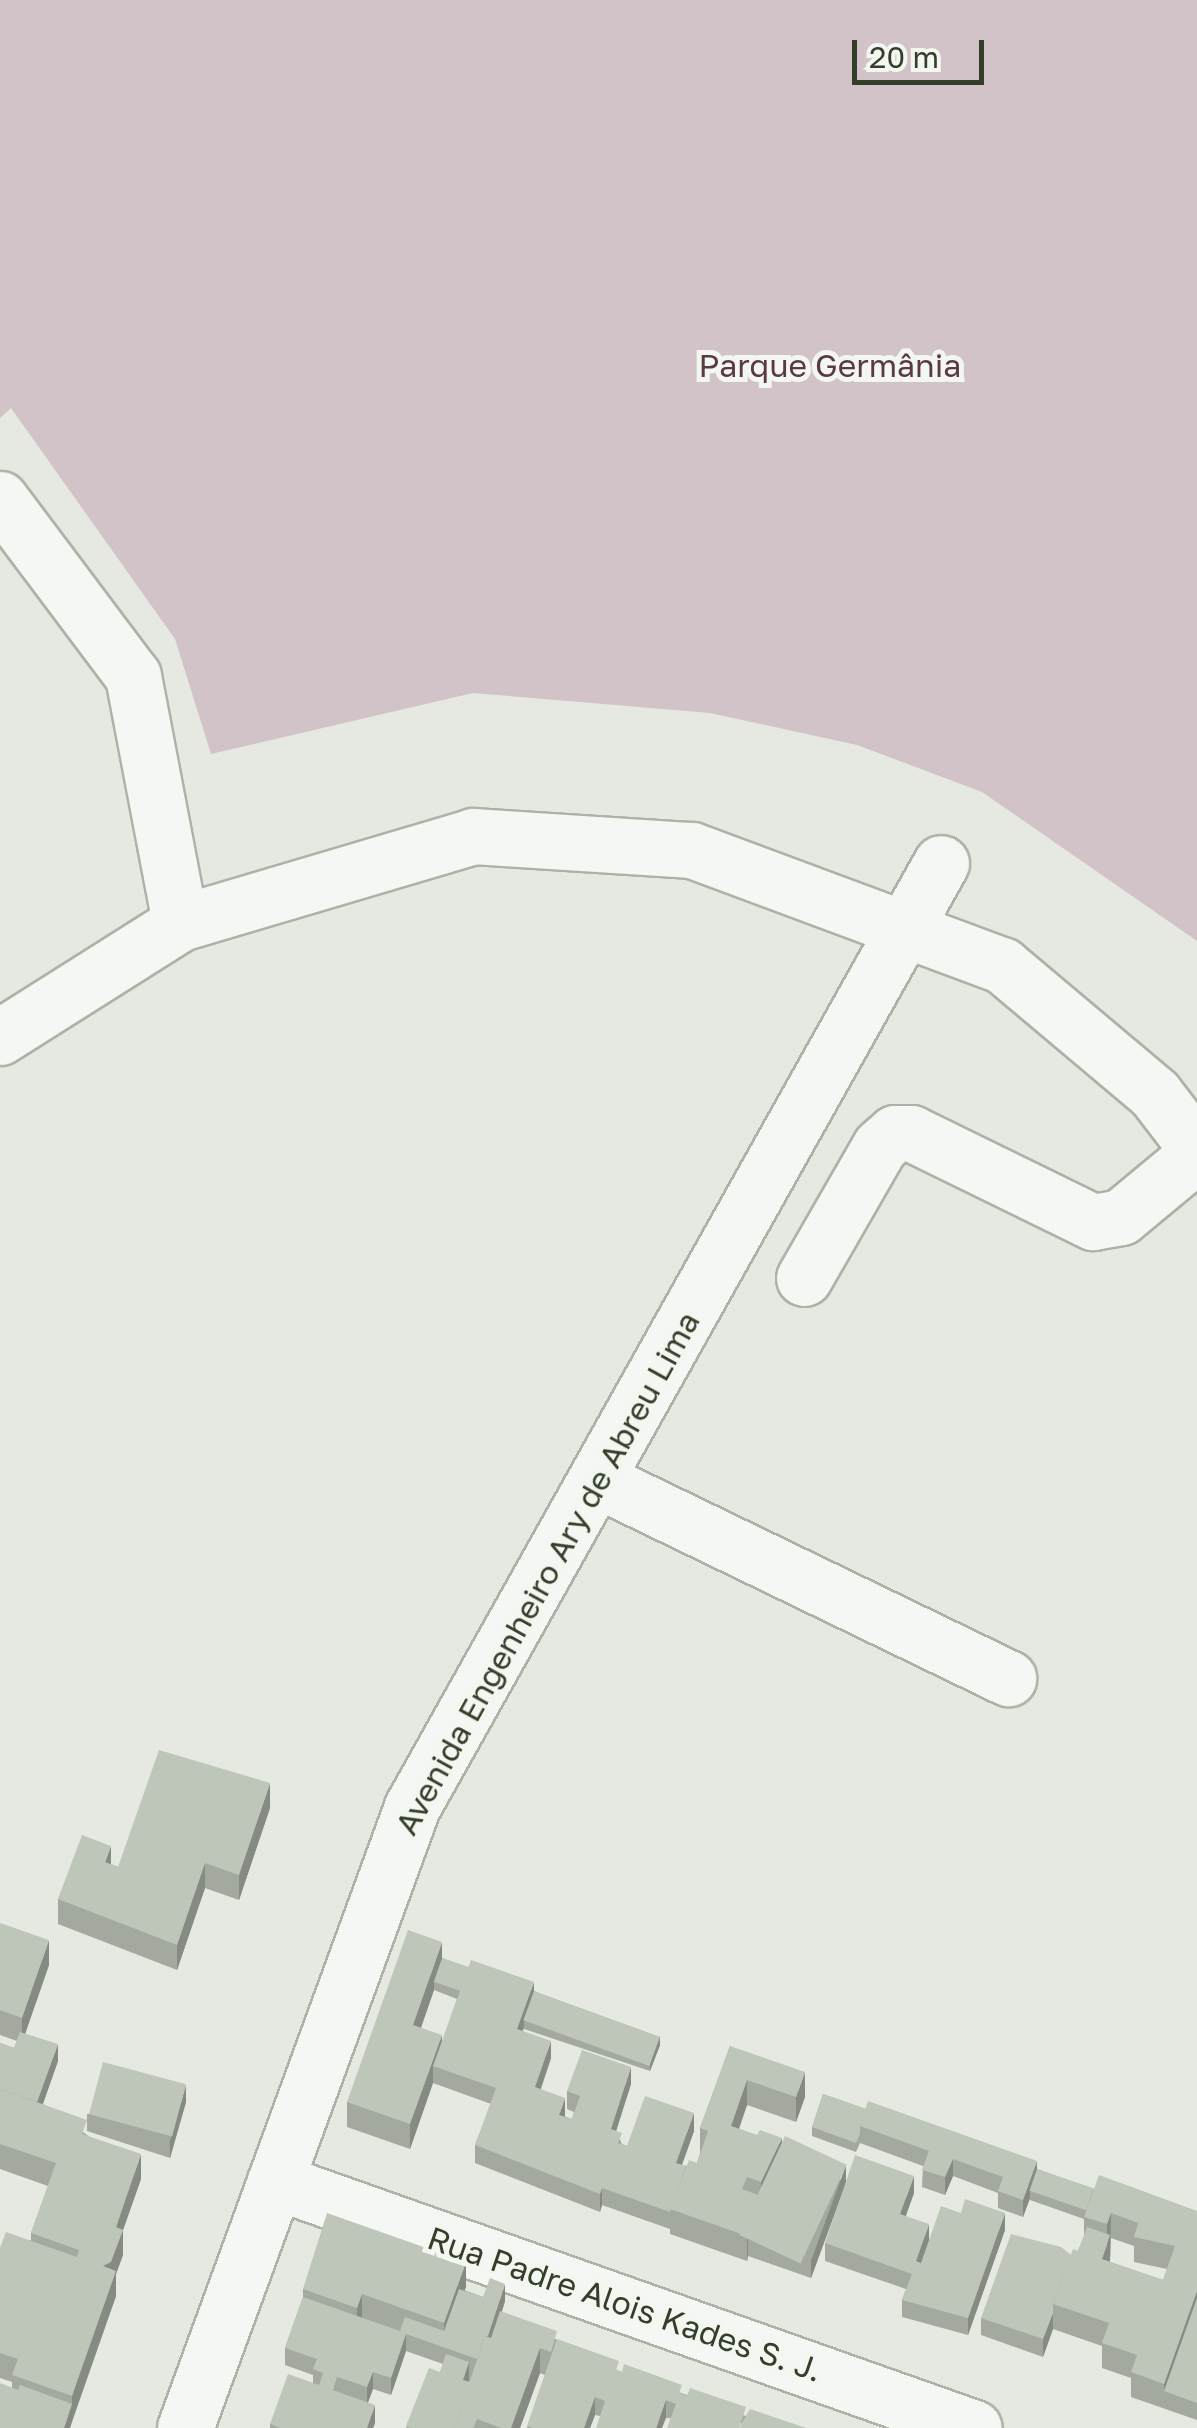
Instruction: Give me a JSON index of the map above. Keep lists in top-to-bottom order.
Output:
{
  "streets": {
    "street": ["Avenida Engenheiro Ary de Abreu Lima", "Rua Padre Alois Kades S. J."]
  },
  "crossings": [
    ["Avenida Engenheiro Ary de Abreu Lima", "Rua Padre Alois Kades S. J."]
  ],
  "parks": ["Parque Germânia"],
  "scale_bar": "20 m"
}
